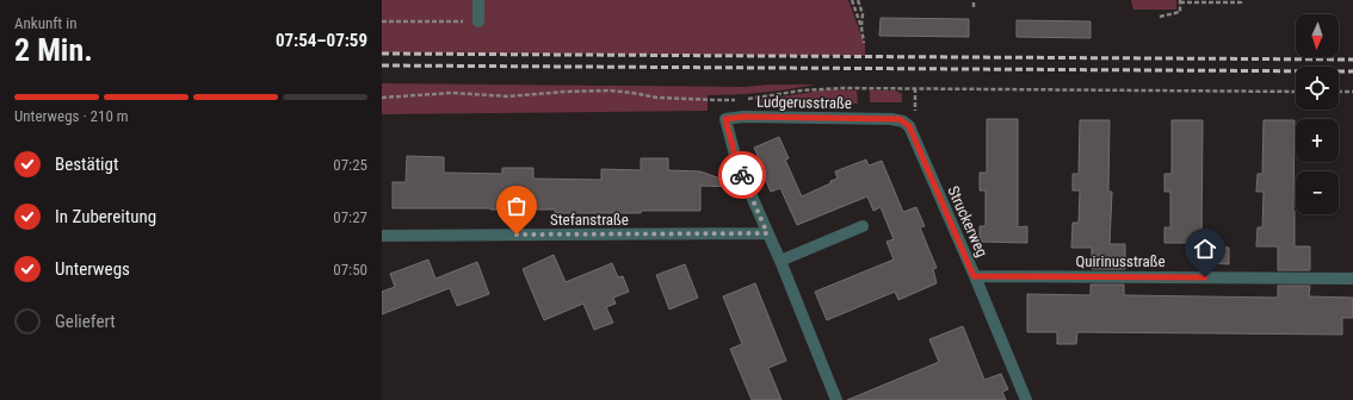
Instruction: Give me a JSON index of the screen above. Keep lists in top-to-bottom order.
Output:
{
  "streets": {
    "street": [
      "Ludgerusstraße",
      "Stefanstraße",
      "Struckerweg",
      "Quirinusstraße"
    ]
  },
  "crossings": [
    ["Ludgerusstraße", "Stefanstraße"],
    ["Ludgerusstraße", "Struckerweg"],
    ["Struckerweg", "Quirinusstraße"]
  ],
  "north": "bottom",
  "page": {
    "heading": ["2 Min.", "Ankunft in", "07:54–07:59"],
    "map_buttons": ["+", "−"],
    "bar": "Unterwegs · 210 m",
    "list": [
      ["Bestätigt", "07:25"],
      ["In Zubereitung", "07:27"],
      ["Unterwegs", "07:50"],
      "Geliefert"
    ]
  }
}
